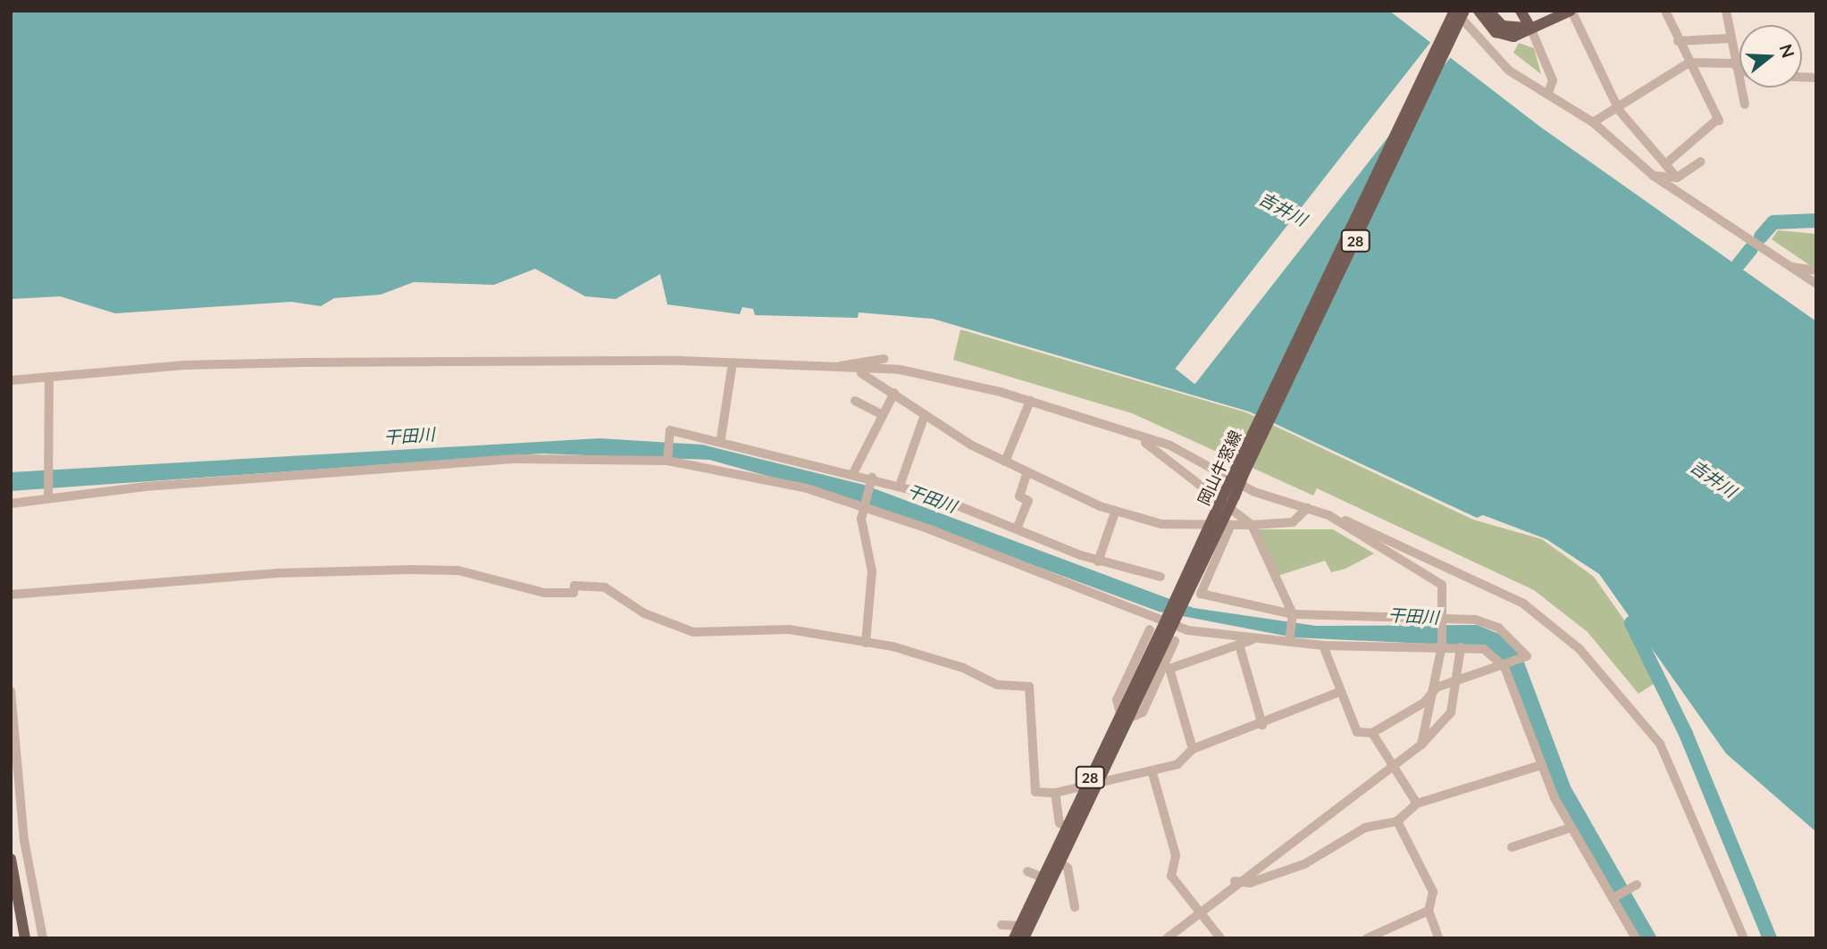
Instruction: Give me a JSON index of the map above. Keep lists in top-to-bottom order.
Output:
{
  "streets": {
    "main road": ["28", "岡山牛窓線"]
  },
  "water": ["吉井川", "干田川"],
  "north": "right"
}
